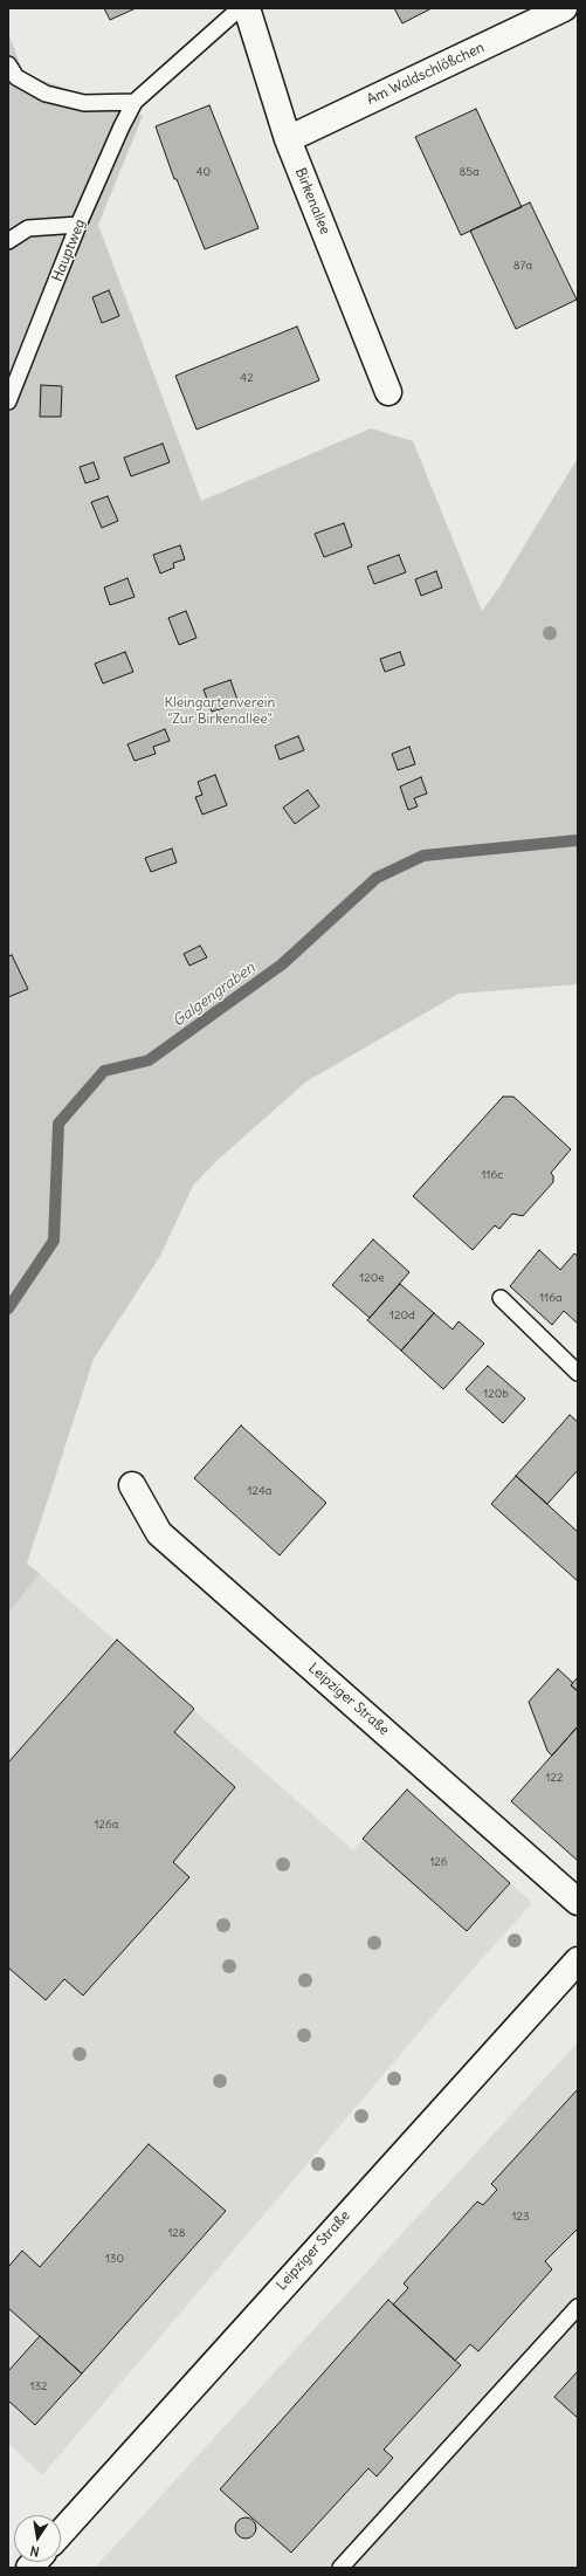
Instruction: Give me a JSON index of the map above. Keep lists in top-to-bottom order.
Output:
{
  "streets": {
    "street": ["Am Waldschlößchen", "Birkenallee", "Leipziger Straße"],
    "lane": ["Hauptweg"]
  },
  "crossings": [
    ["Am Waldschlößchen", "Birkenallee"]
  ],
  "water": ["Galgengraben"],
  "parks": ["Kleingartenverein \"Zur Birkenallee\""],
  "house_numbers": [
    "40",
    "85a",
    "87a",
    "42",
    "116c",
    "120e",
    "116a",
    "120d",
    "120b",
    "124a",
    "122",
    "126a",
    "126",
    "123",
    "128",
    "130",
    "132"
  ],
  "north": "bottom"
}
